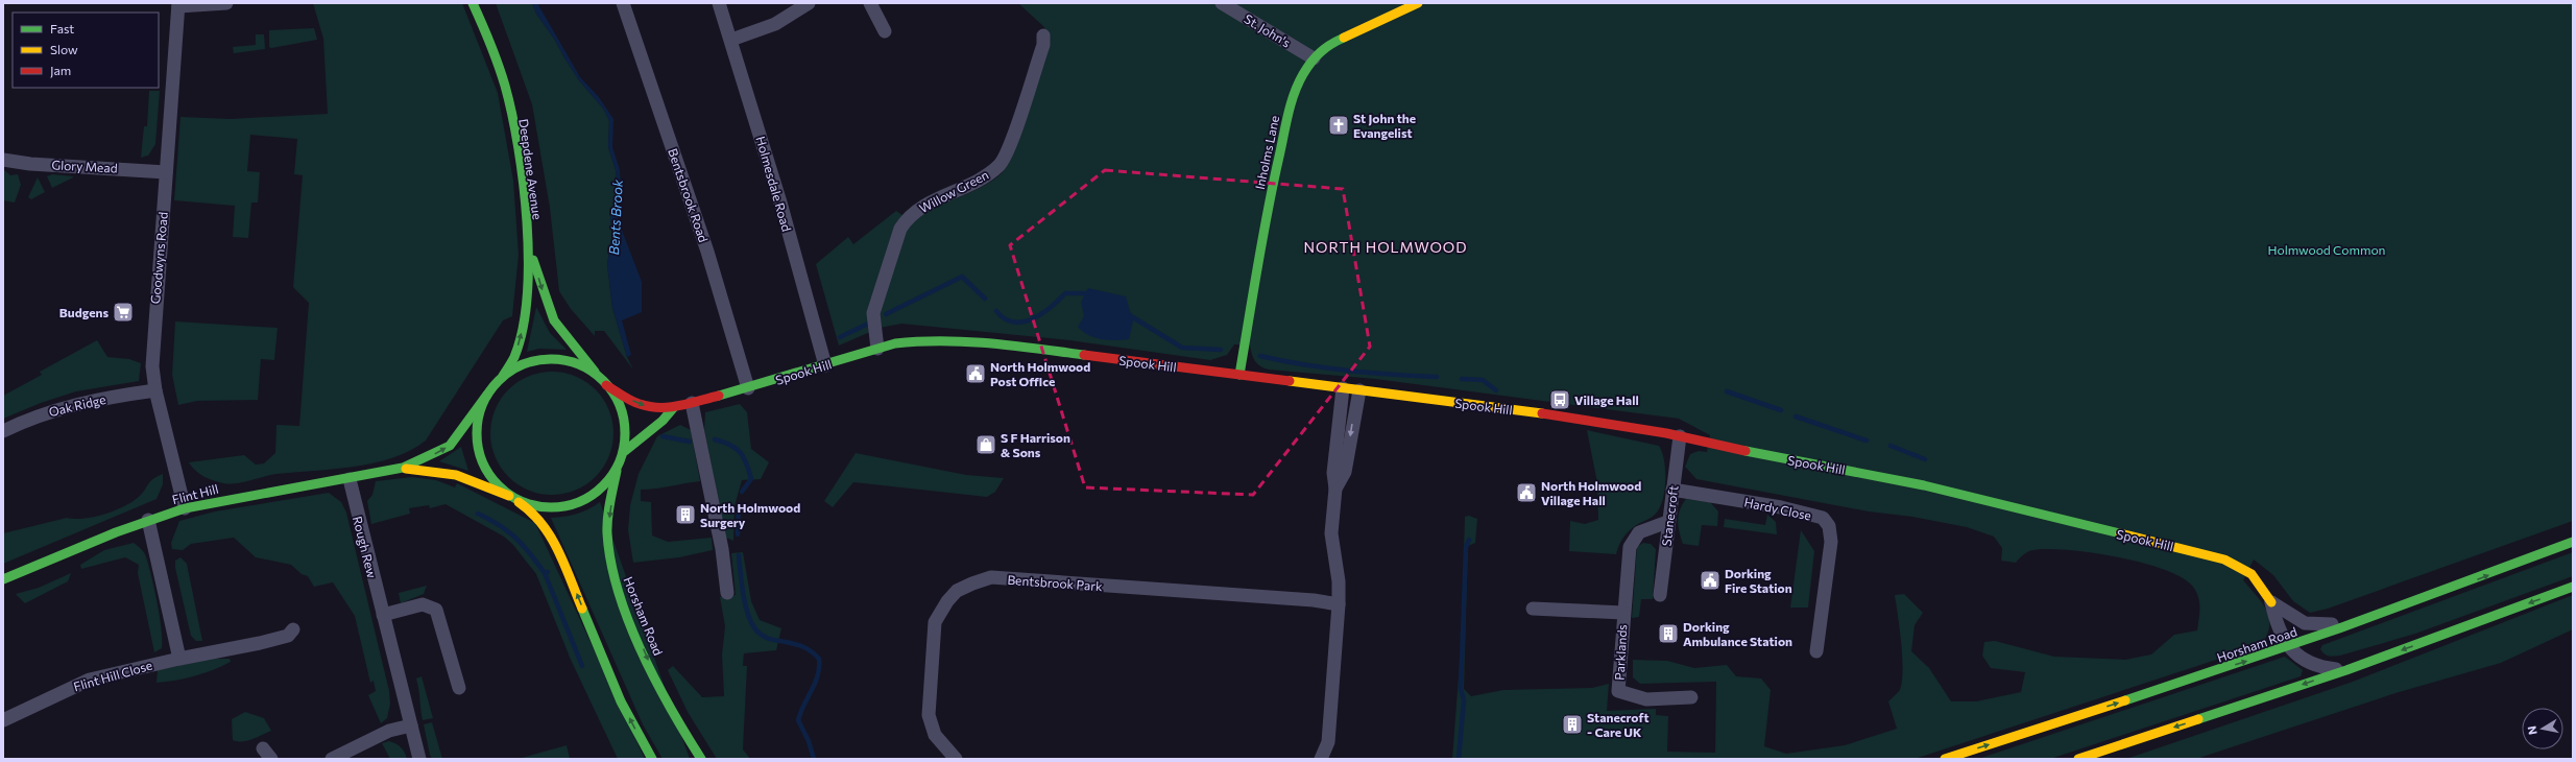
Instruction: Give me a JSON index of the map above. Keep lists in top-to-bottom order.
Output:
{
  "streets": {
    "main road": [
      "Inholms Lane",
      "Deepdene Avenue",
      "Spook Hill",
      "Flint Hill",
      "Horsham Road"
    ],
    "street": [
      "St. John's",
      "Glory Mead",
      "Holmesdale Road",
      "Willow Green",
      "Bentsbrook Road",
      "Goodwyns Road",
      "Oak Ridge",
      "Hardy Close",
      "Stanecroft",
      "Rough Rew",
      "Bentsbrook Park",
      "Parklands",
      "Flint Hill Close"
    ]
  },
  "crossings": [
    ["St. John's", "Inholms Lane"],
    ["Inholms Lane", "Spook Hill"],
    ["Glory Mead", "Goodwyns Road"],
    ["Deepdene Avenue", "Spook Hill"],
    ["Deepdene Avenue", "Flint Hill"],
    ["Deepdene Avenue", "Horsham Road"],
    ["Holmesdale Road", "Spook Hill"],
    ["Willow Green", "Spook Hill"],
    ["Bentsbrook Road", "Spook Hill"],
    ["Goodwyns Road", "Oak Ridge"],
    ["Goodwyns Road", "Flint Hill"],
    ["Spook Hill", "Flint Hill"],
    ["Spook Hill", "Stanecroft"],
    ["Spook Hill", "Horsham Road"],
    ["Flint Hill", "Rough Rew"],
    ["Flint Hill", "Horsham Road"],
    ["Hardy Close", "Stanecroft"],
    ["Stanecroft", "Parklands"]
  ],
  "districts": ["NORTH HOLMWOOD"],
  "water": ["Bents Brook"],
  "parks": ["Holmwood Common"],
  "places": {
    "church": ["St John the Evangelist"],
    "supermarket": ["Budgens"],
    "public building": ["North Holmwood Post Office", "North Holmwood Village Hall", "Dorking Fire Station"],
    "bus stop": ["Village Hall"],
    "shop": ["S F Harrison & Sons"],
    "building": ["North Holmwood Surgery", "Dorking Ambulance Station", "Stanecroft - Care UK"]
  },
  "legend": ["Fast", "Slow", "Jam"],
  "north": "left"
}
